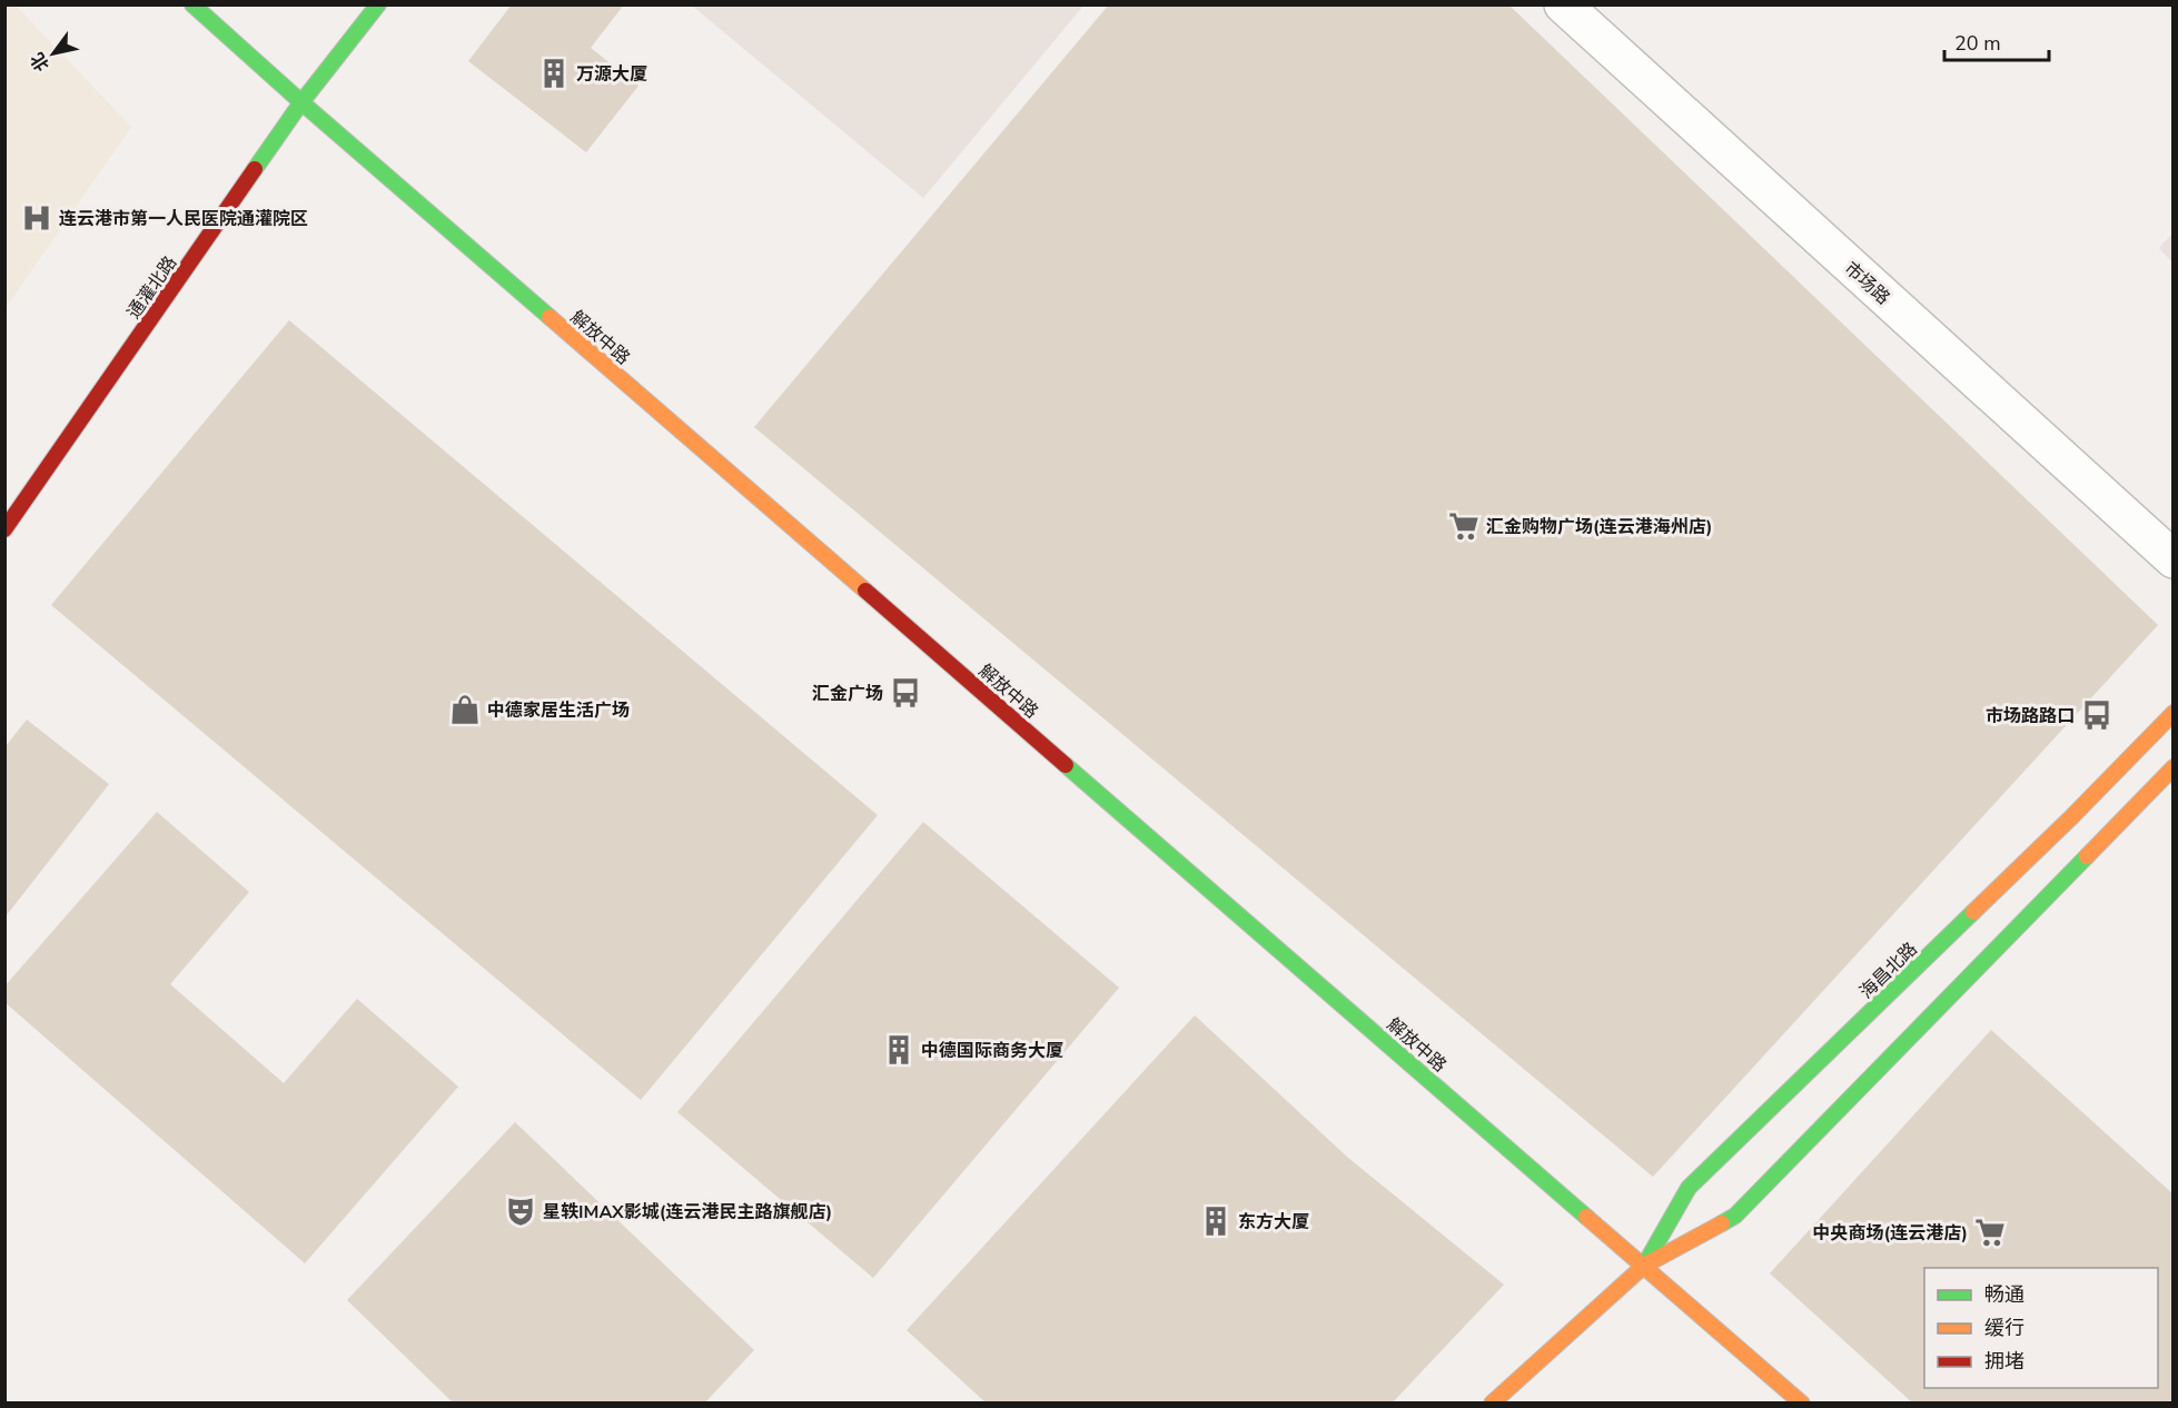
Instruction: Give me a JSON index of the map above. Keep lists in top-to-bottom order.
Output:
{
  "streets": {
    "main road": ["通灌北路", "解放中路", "海昌北路"],
    "street": ["市场路"]
  },
  "crossings": [
    ["通灌北路", "解放中路"],
    ["解放中路", "海昌北路"]
  ],
  "places": {
    "building": ["万源大厦", "中德国际商务大厦", "东方大厦"],
    "hospital": ["连云港市第一人民医院通灌院区"],
    "supermarket": ["汇金购物广场(连云港海州店)", "中央商场(连云港店)"],
    "bus stop": ["汇金广场", "市场路路口"],
    "shop": ["中德家居生活广场"],
    "theatre": ["星轶IMAX影城(连云港民主路旗舰店)"]
  },
  "legend": ["畅通", "缓行", "拥堵"],
  "scale_bar": "20 m",
  "north": "bottom left"
}
